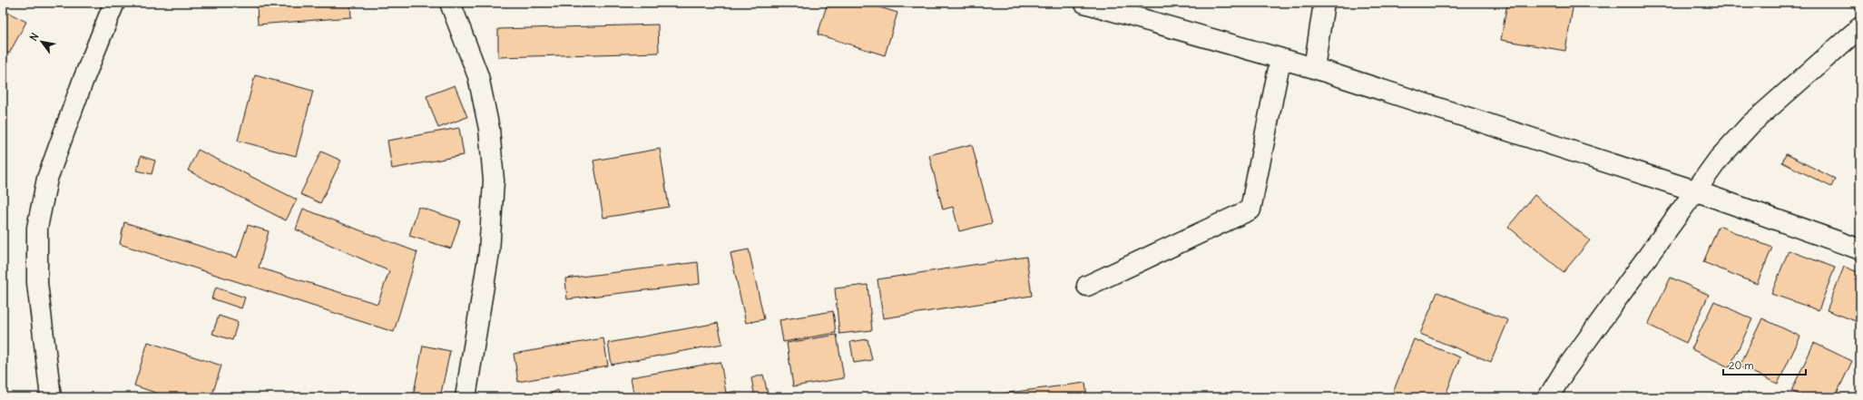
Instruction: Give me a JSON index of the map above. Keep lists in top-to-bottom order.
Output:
{
  "scale_bar": "20 m",
  "north": "top left"
}
